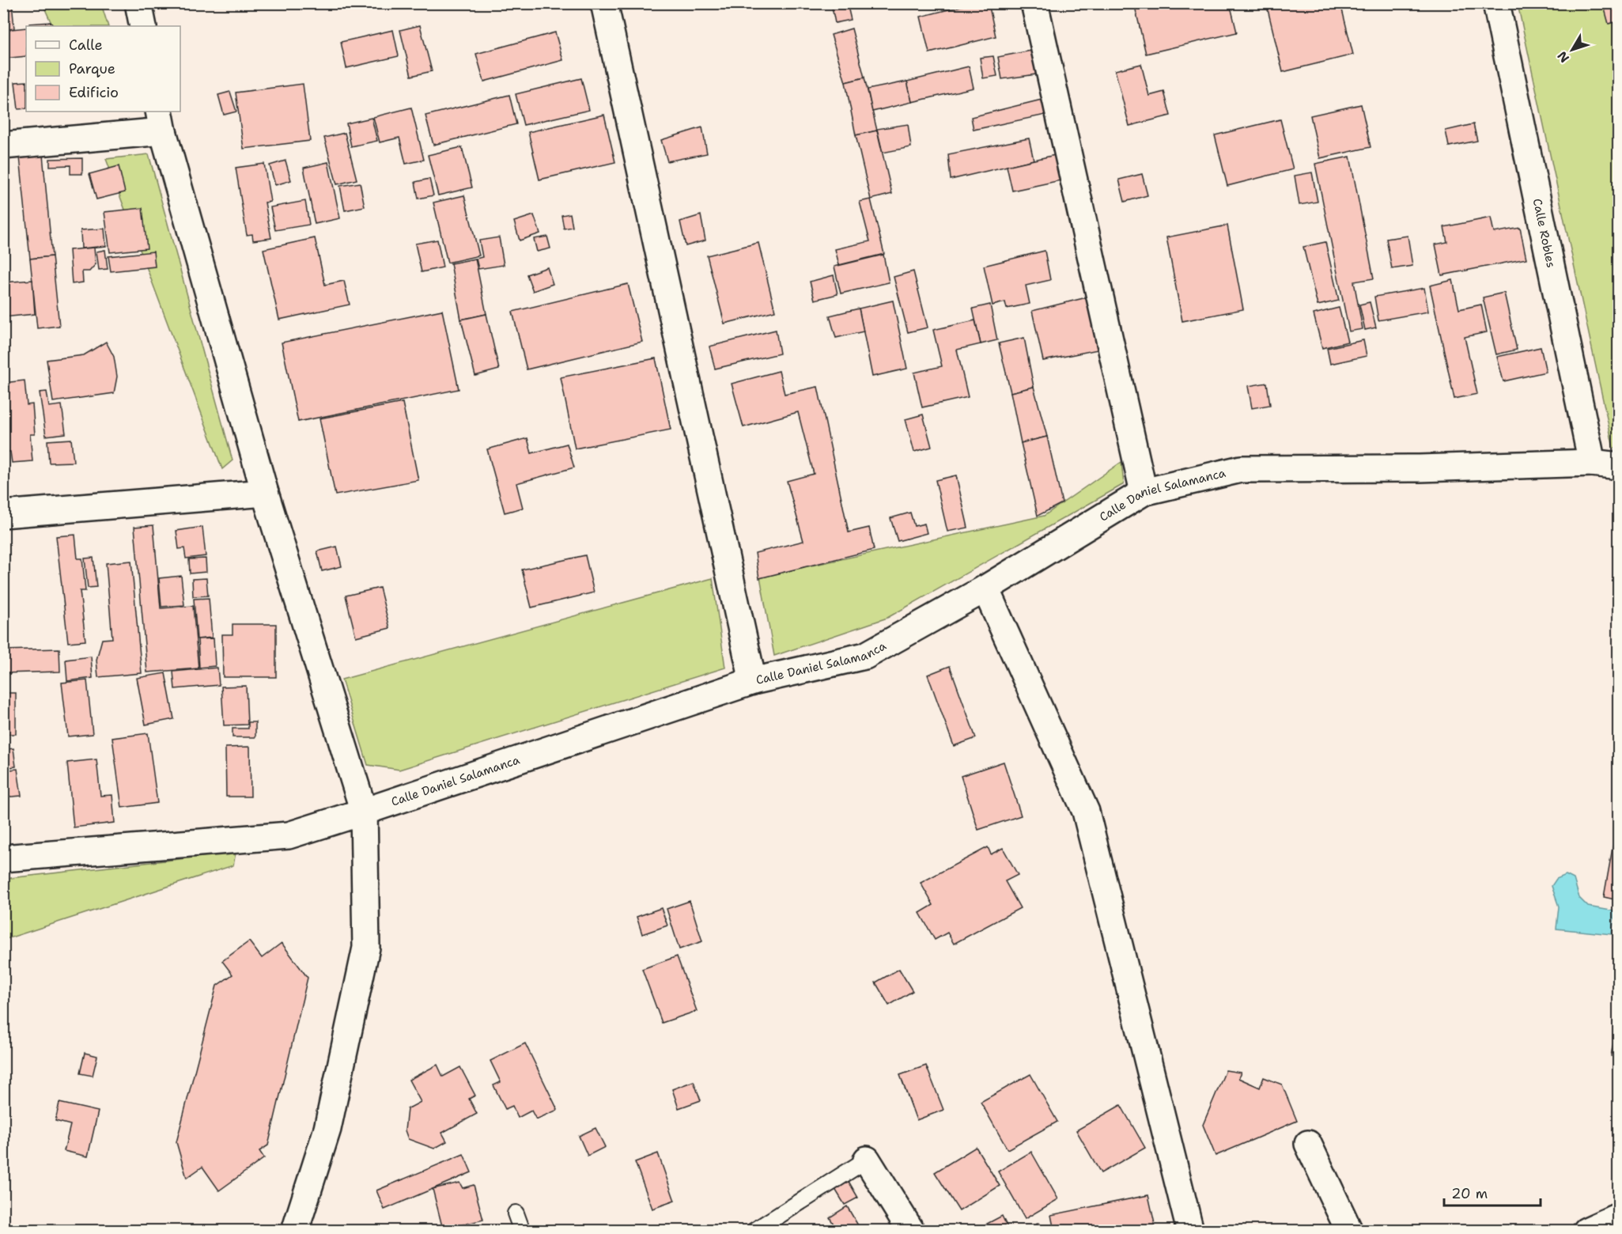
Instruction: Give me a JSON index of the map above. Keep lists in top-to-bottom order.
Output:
{
  "streets": {
    "street": ["Calle Robles", "Calle Daniel Salamanca"]
  },
  "crossings": [
    ["Calle Robles", "Calle Daniel Salamanca"]
  ],
  "legend": ["Calle", "Parque", "Edificio"],
  "scale_bar": "20 m",
  "north": "bottom left"
}
